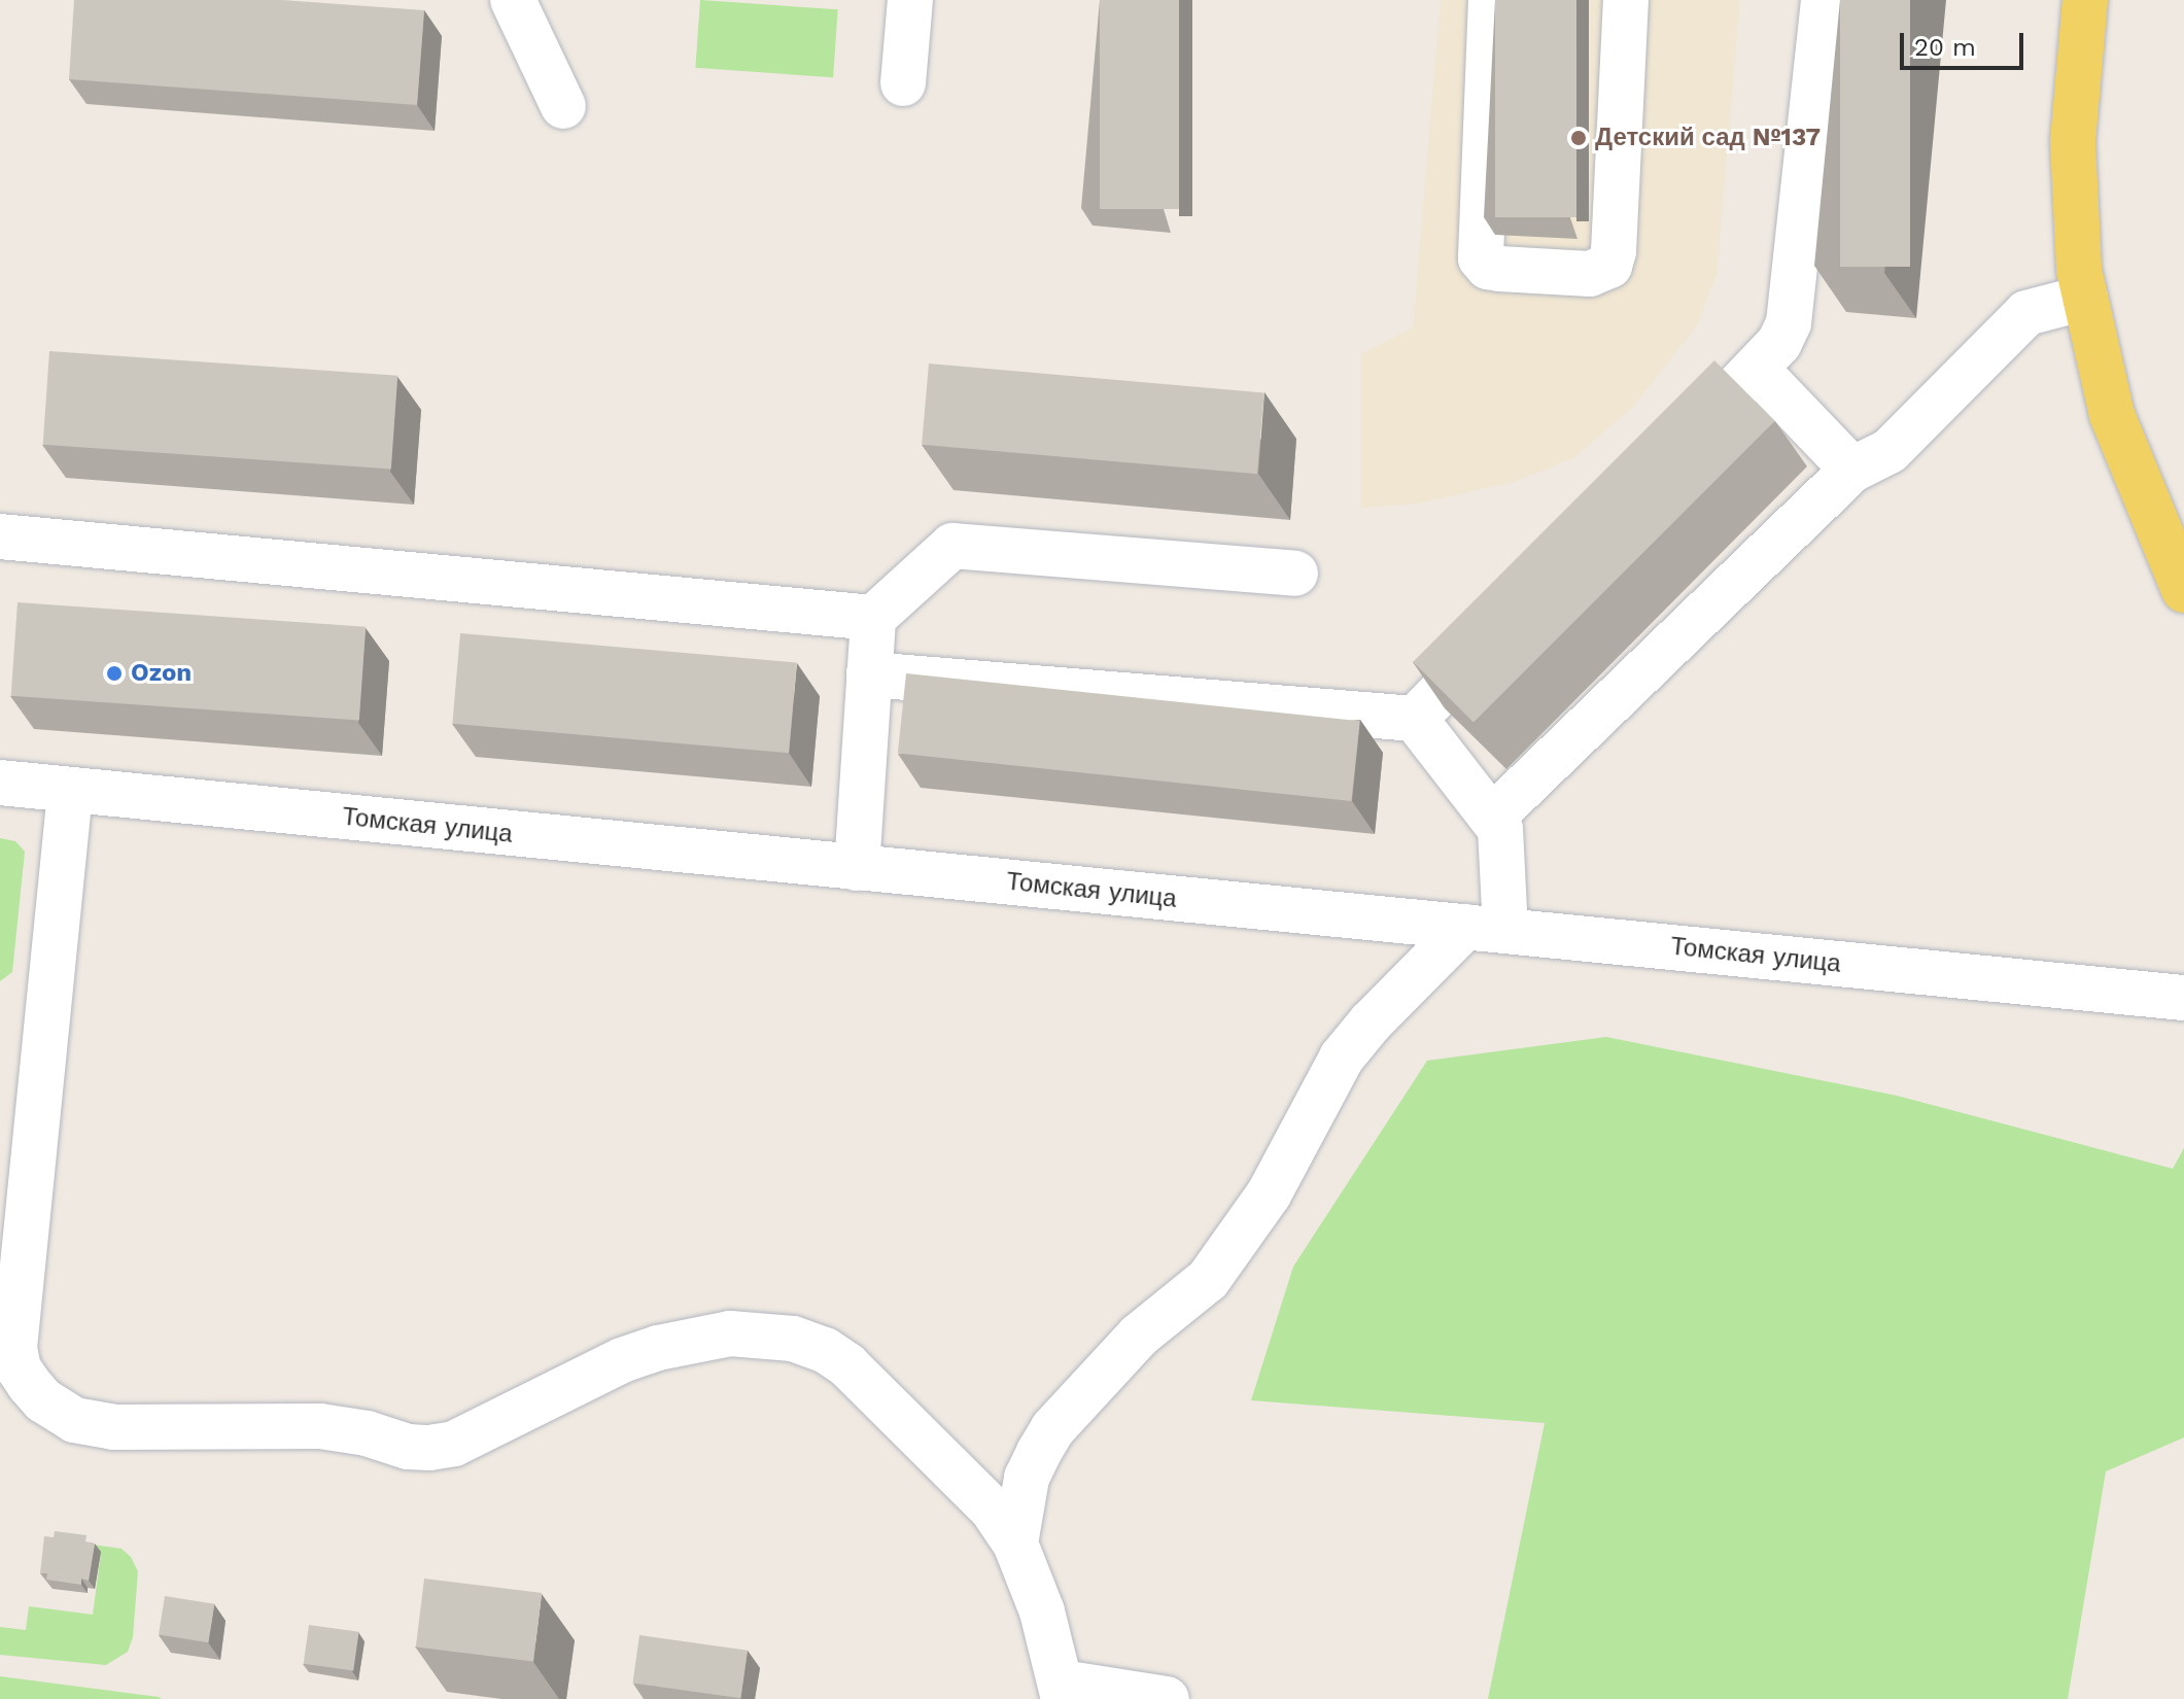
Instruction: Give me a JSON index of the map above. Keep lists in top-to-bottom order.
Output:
{
  "streets": {
    "street": ["Томская улица"]
  },
  "places": ["Детский сад №137", "Ozon"],
  "scale_bar": "20 m"
}
